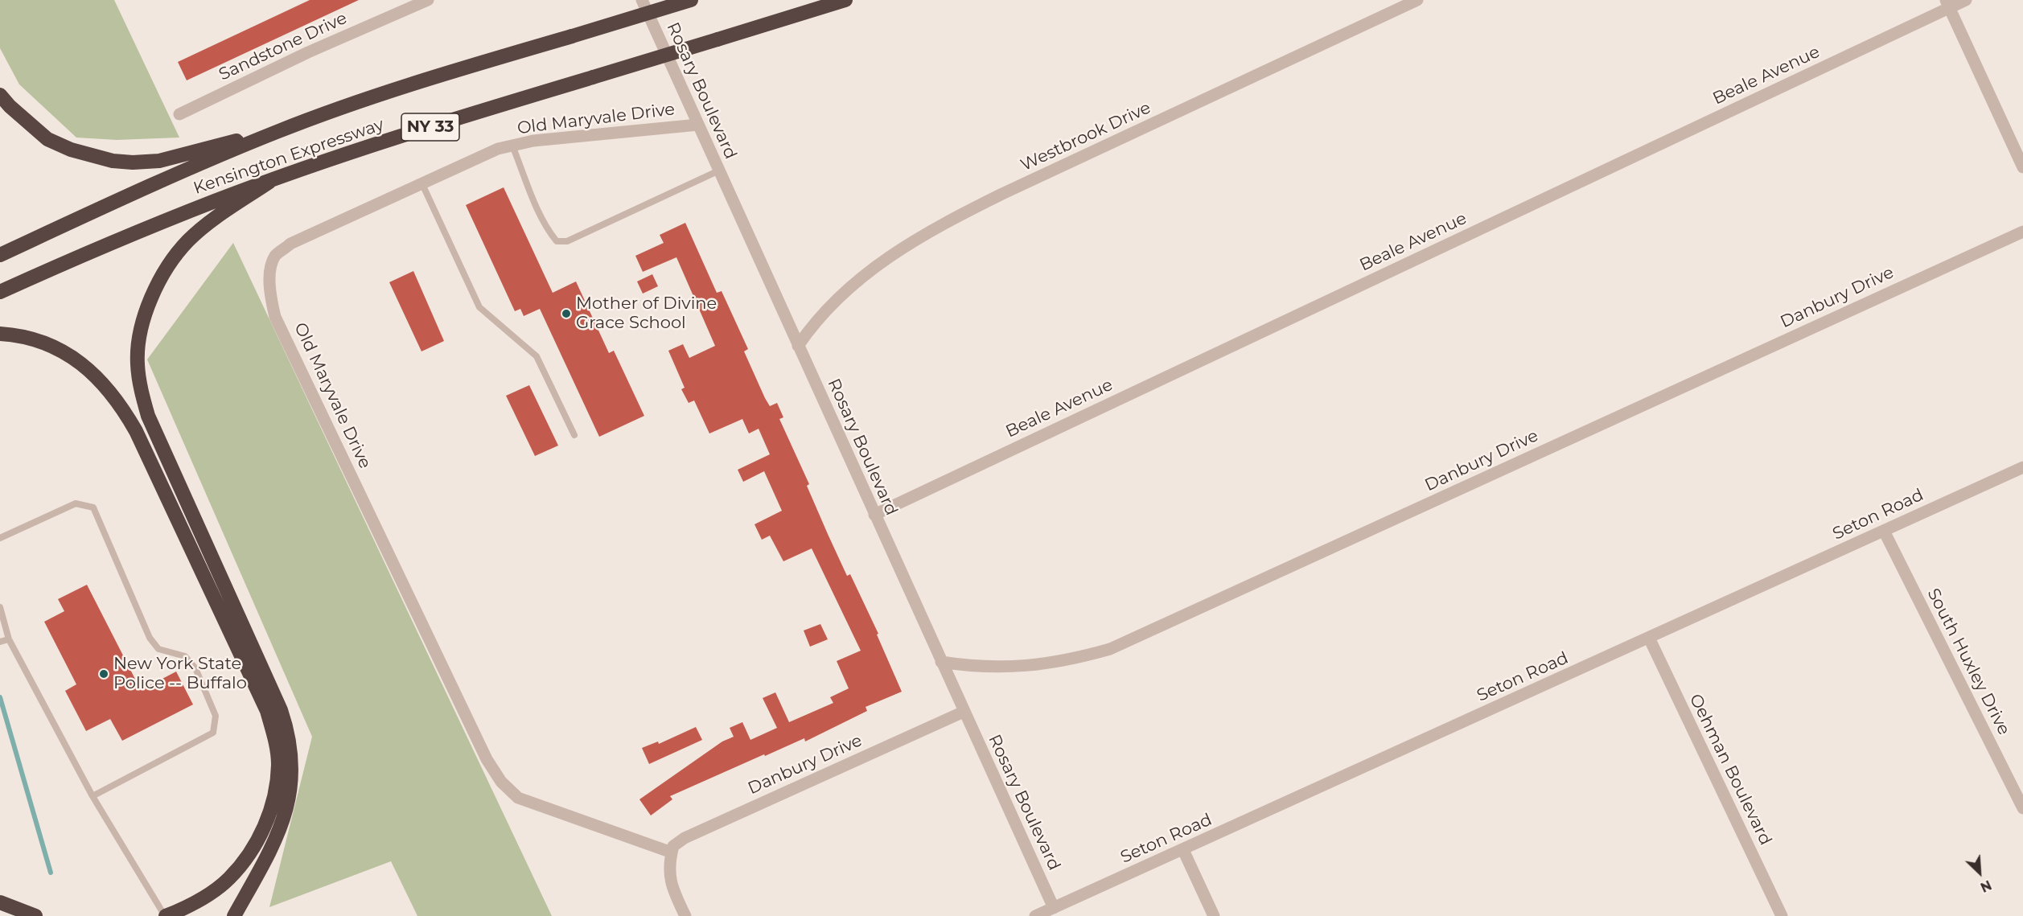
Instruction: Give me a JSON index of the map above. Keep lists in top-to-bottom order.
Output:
{
  "streets": {
    "highway": ["NY 33", "Kensington Expressway"],
    "street": [
      "Sandstone Drive",
      "Beale Avenue",
      "Rosary Boulevard",
      "Old Maryvale Drive",
      "Westbrook Drive",
      "Danbury Drive",
      "Seton Road",
      "South Huxley Drive",
      "Oehman Boulevard"
    ]
  },
  "crossings": [
    ["Beale Avenue", "Rosary Boulevard"],
    ["Rosary Boulevard", "Old Maryvale Drive"],
    ["Rosary Boulevard", "Westbrook Drive"],
    ["Rosary Boulevard", "Danbury Drive"],
    ["Rosary Boulevard", "Seton Road"],
    ["Old Maryvale Drive", "Danbury Drive"],
    ["Seton Road", "South Huxley Drive"],
    ["Seton Road", "Oehman Boulevard"]
  ],
  "places": ["Mother of Divine Grace School", "New York State Police -- Buffalo"],
  "north": "bottom right"
}
